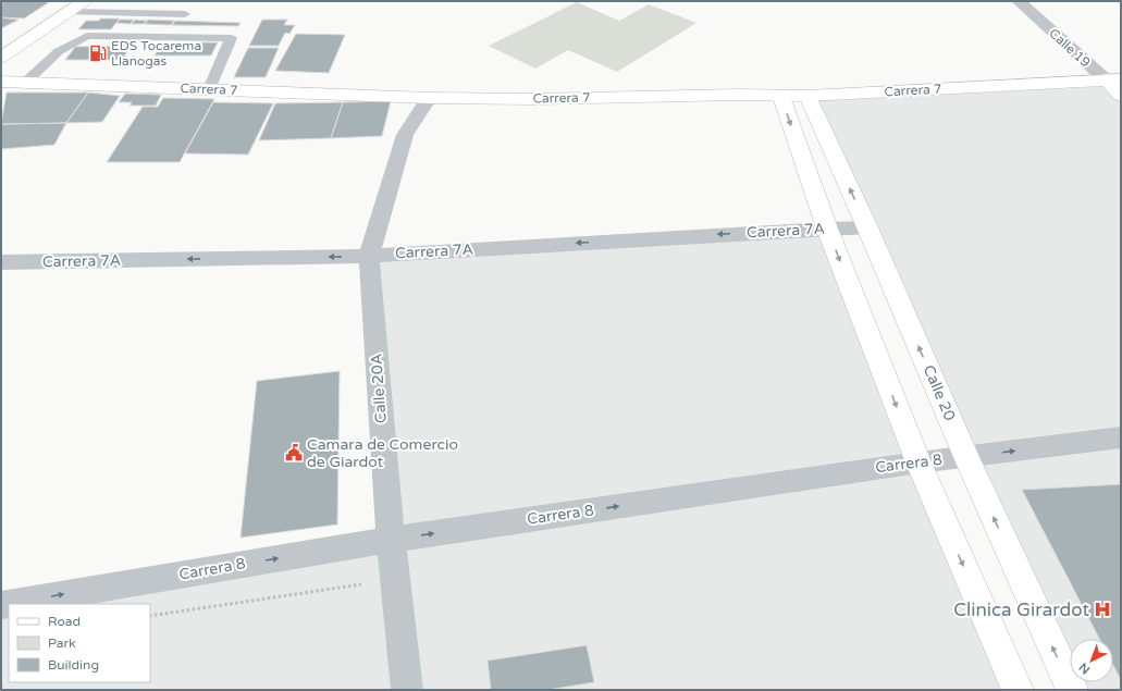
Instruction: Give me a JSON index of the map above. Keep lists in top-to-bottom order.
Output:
{
  "streets": {
    "main road": ["Calle 19", "Carrera 7", "Calle 20"],
    "street": ["Carrera 7A", "Calle 20A", "Carrera 8"]
  },
  "crossings": [
    ["Calle 19", "Carrera 7"],
    ["Carrera 7", "Calle 20A"],
    ["Carrera 7", "Calle 20"],
    ["Carrera 7A", "Calle 20A"],
    ["Carrera 7A", "Calle 20"],
    ["Calle 20A", "Carrera 8"],
    ["Calle 20", "Carrera 8"]
  ],
  "one_way": ["Carrera 7A", "Carrera 8"],
  "places": {
    "fuel station": ["EDS Tocarema Llanogas"],
    "public building": ["Camara de Comercio de Giardot"],
    "hospital": ["Clinica Girardot"]
  },
  "legend": ["Road", "Park", "Building"],
  "north": "bottom left"
}
